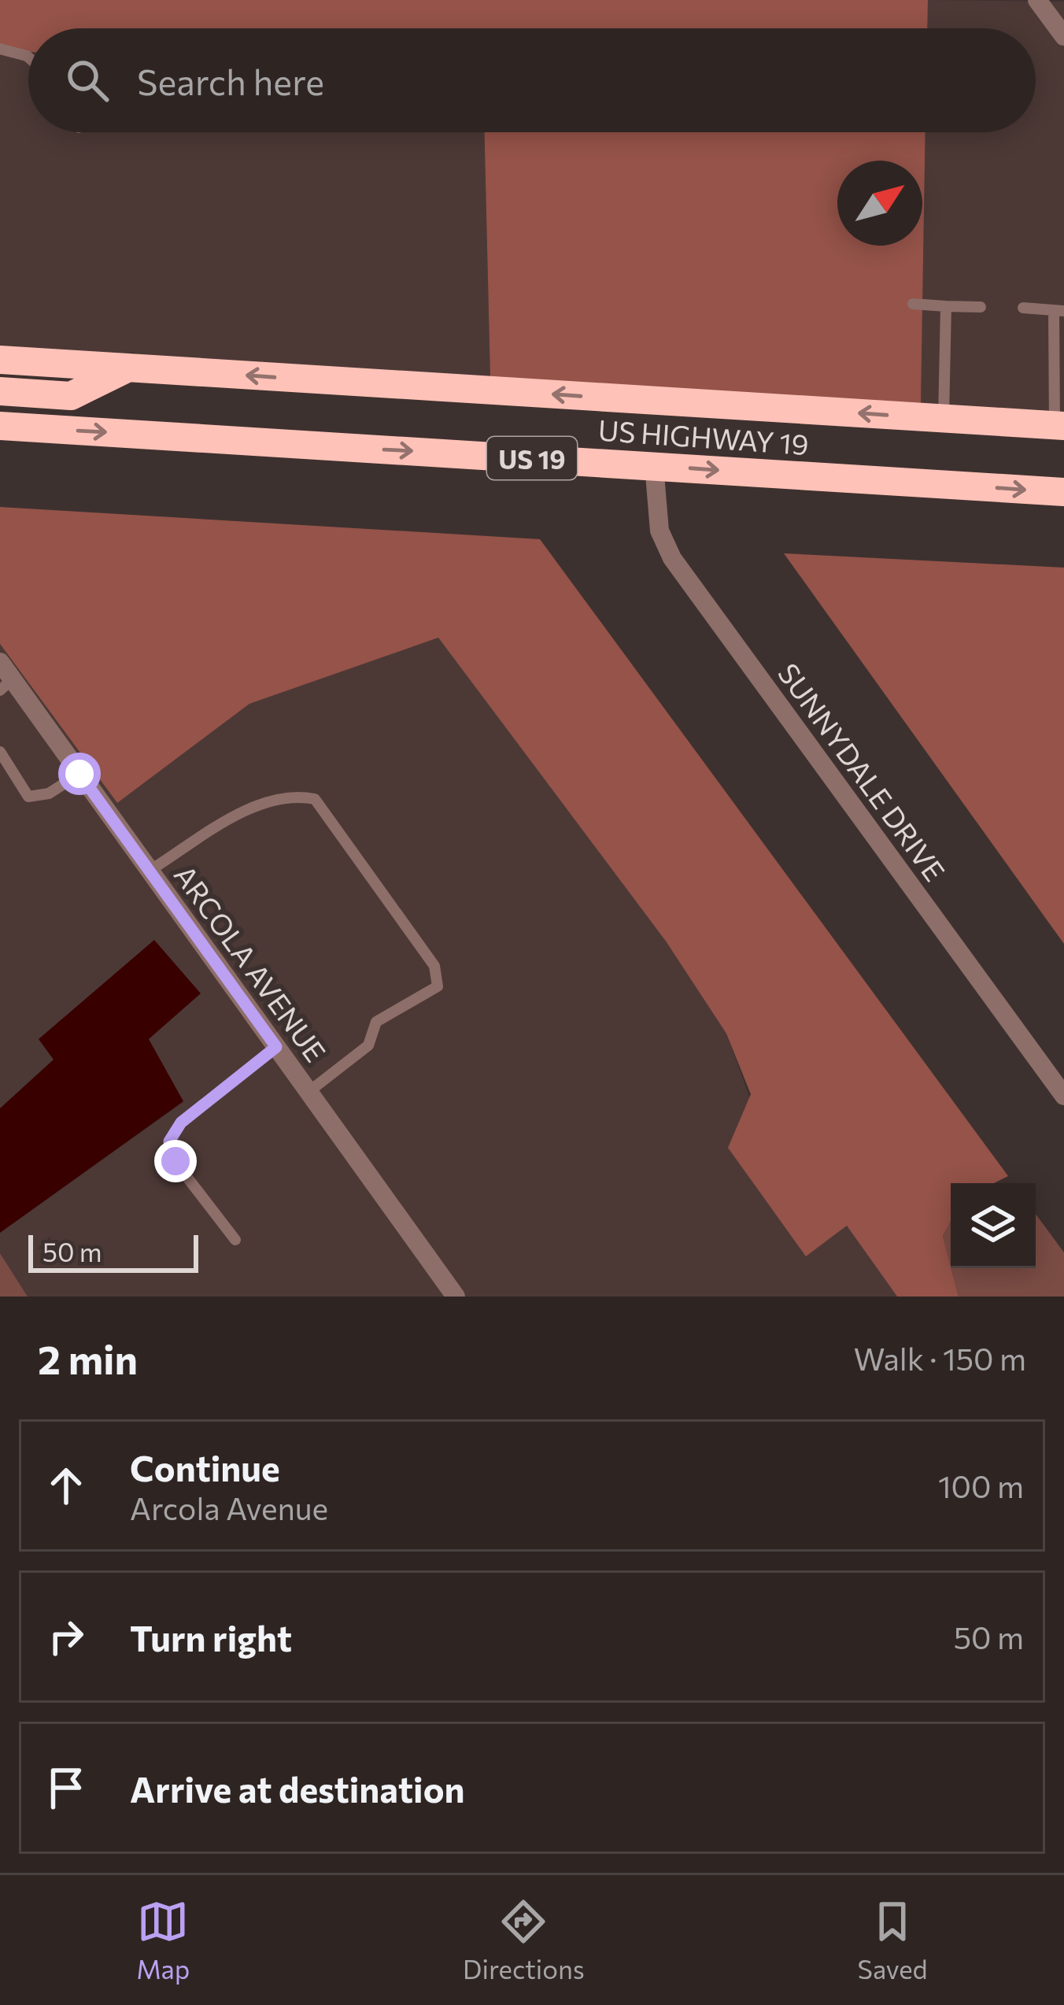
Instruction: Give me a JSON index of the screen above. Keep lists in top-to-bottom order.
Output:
{
  "streets": {
    "highway": ["US HIGHWAY 19", "US 19"],
    "street": ["SUNNYDALE DRIVE", "ARCOLA AVENUE"]
  },
  "crossings": [
    ["US HIGHWAY 19", "SUNNYDALE DRIVE"]
  ],
  "scale_bar": "50 m",
  "north": "top right",
  "page": {
    "search": "Search here",
    "scale": "50 m",
    "heading": ["2 min", "Walk · 150 m"],
    "list": [
      ["Continue", "Arcola Avenue", "100 m"],
      ["Turn right", "50 m"],
      "Arrive at destination"
    ],
    "nav": ["Map", "Directions", "Saved"]
  }
}
